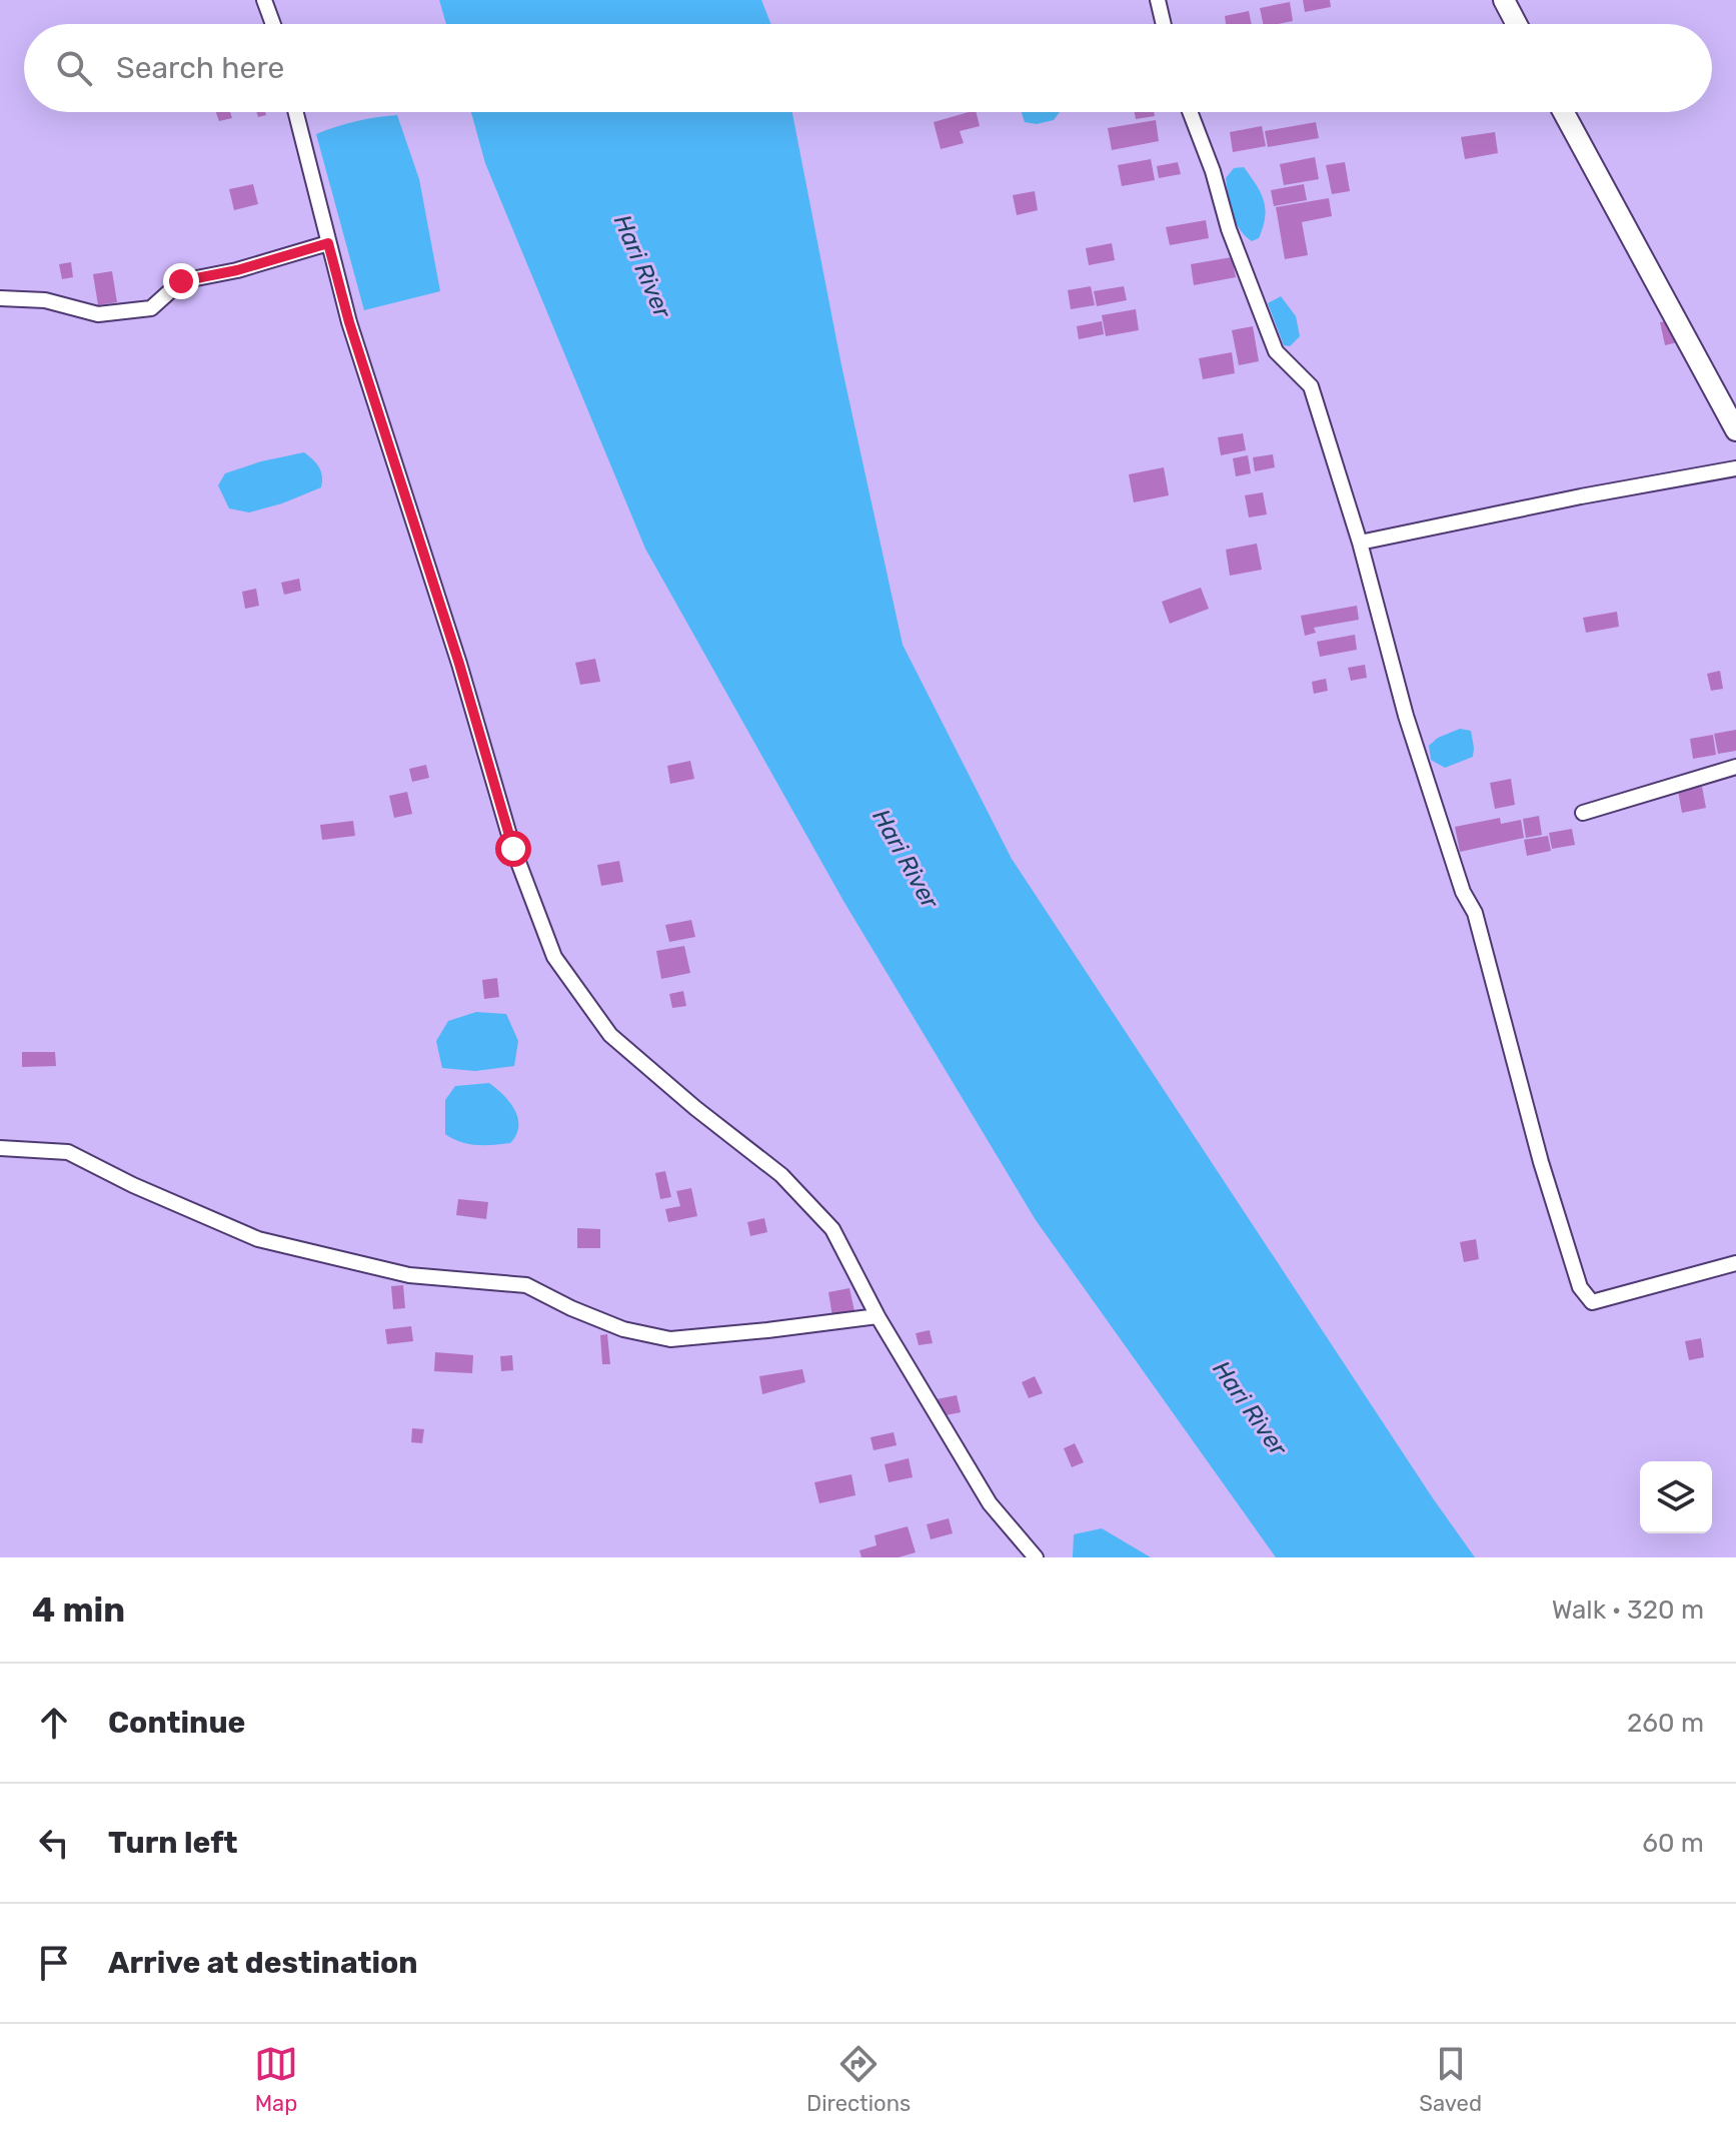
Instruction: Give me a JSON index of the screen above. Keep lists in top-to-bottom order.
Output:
{
  "water": ["Hari River"],
  "page": {
    "search": "Search here",
    "heading": ["4 min", "Walk · 320 m"],
    "list": [
      ["Continue", "260 m"],
      ["Turn left", "60 m"],
      "Arrive at destination"
    ],
    "nav": ["Map", "Directions", "Saved"]
  }
}
